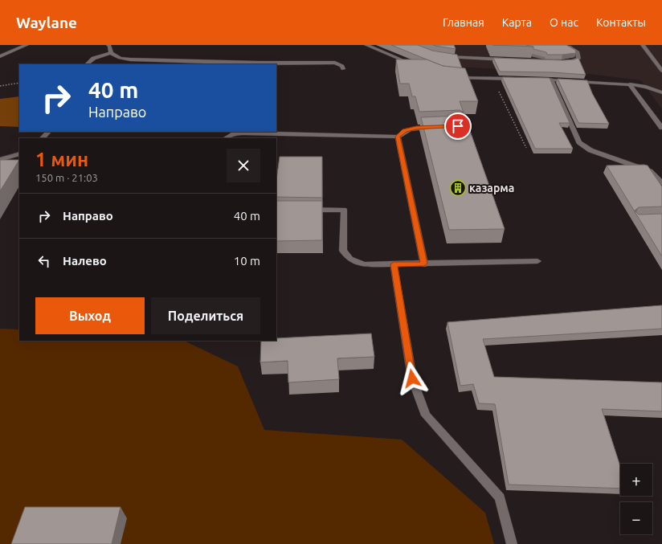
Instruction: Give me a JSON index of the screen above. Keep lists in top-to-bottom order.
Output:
{
  "places": {
    "building": ["казарма"]
  },
  "page": {
    "header": "Waylane",
    "nav": [
      "Главная",
      "Карта",
      "О нас",
      "Контакты"
    ],
    "turn": ["40 m", "Направо"],
    "heading": ["1 мин", "150 m · 21:03"],
    "list": [
      {
        "name": "Направо",
        "value": "40 m"
      },
      {
        "name": "Налево",
        "value": "10 m"
      }
    ],
    "buttons": ["Выход", "Поделиться"],
    "map_buttons": ["+", "−"]
  }
}
